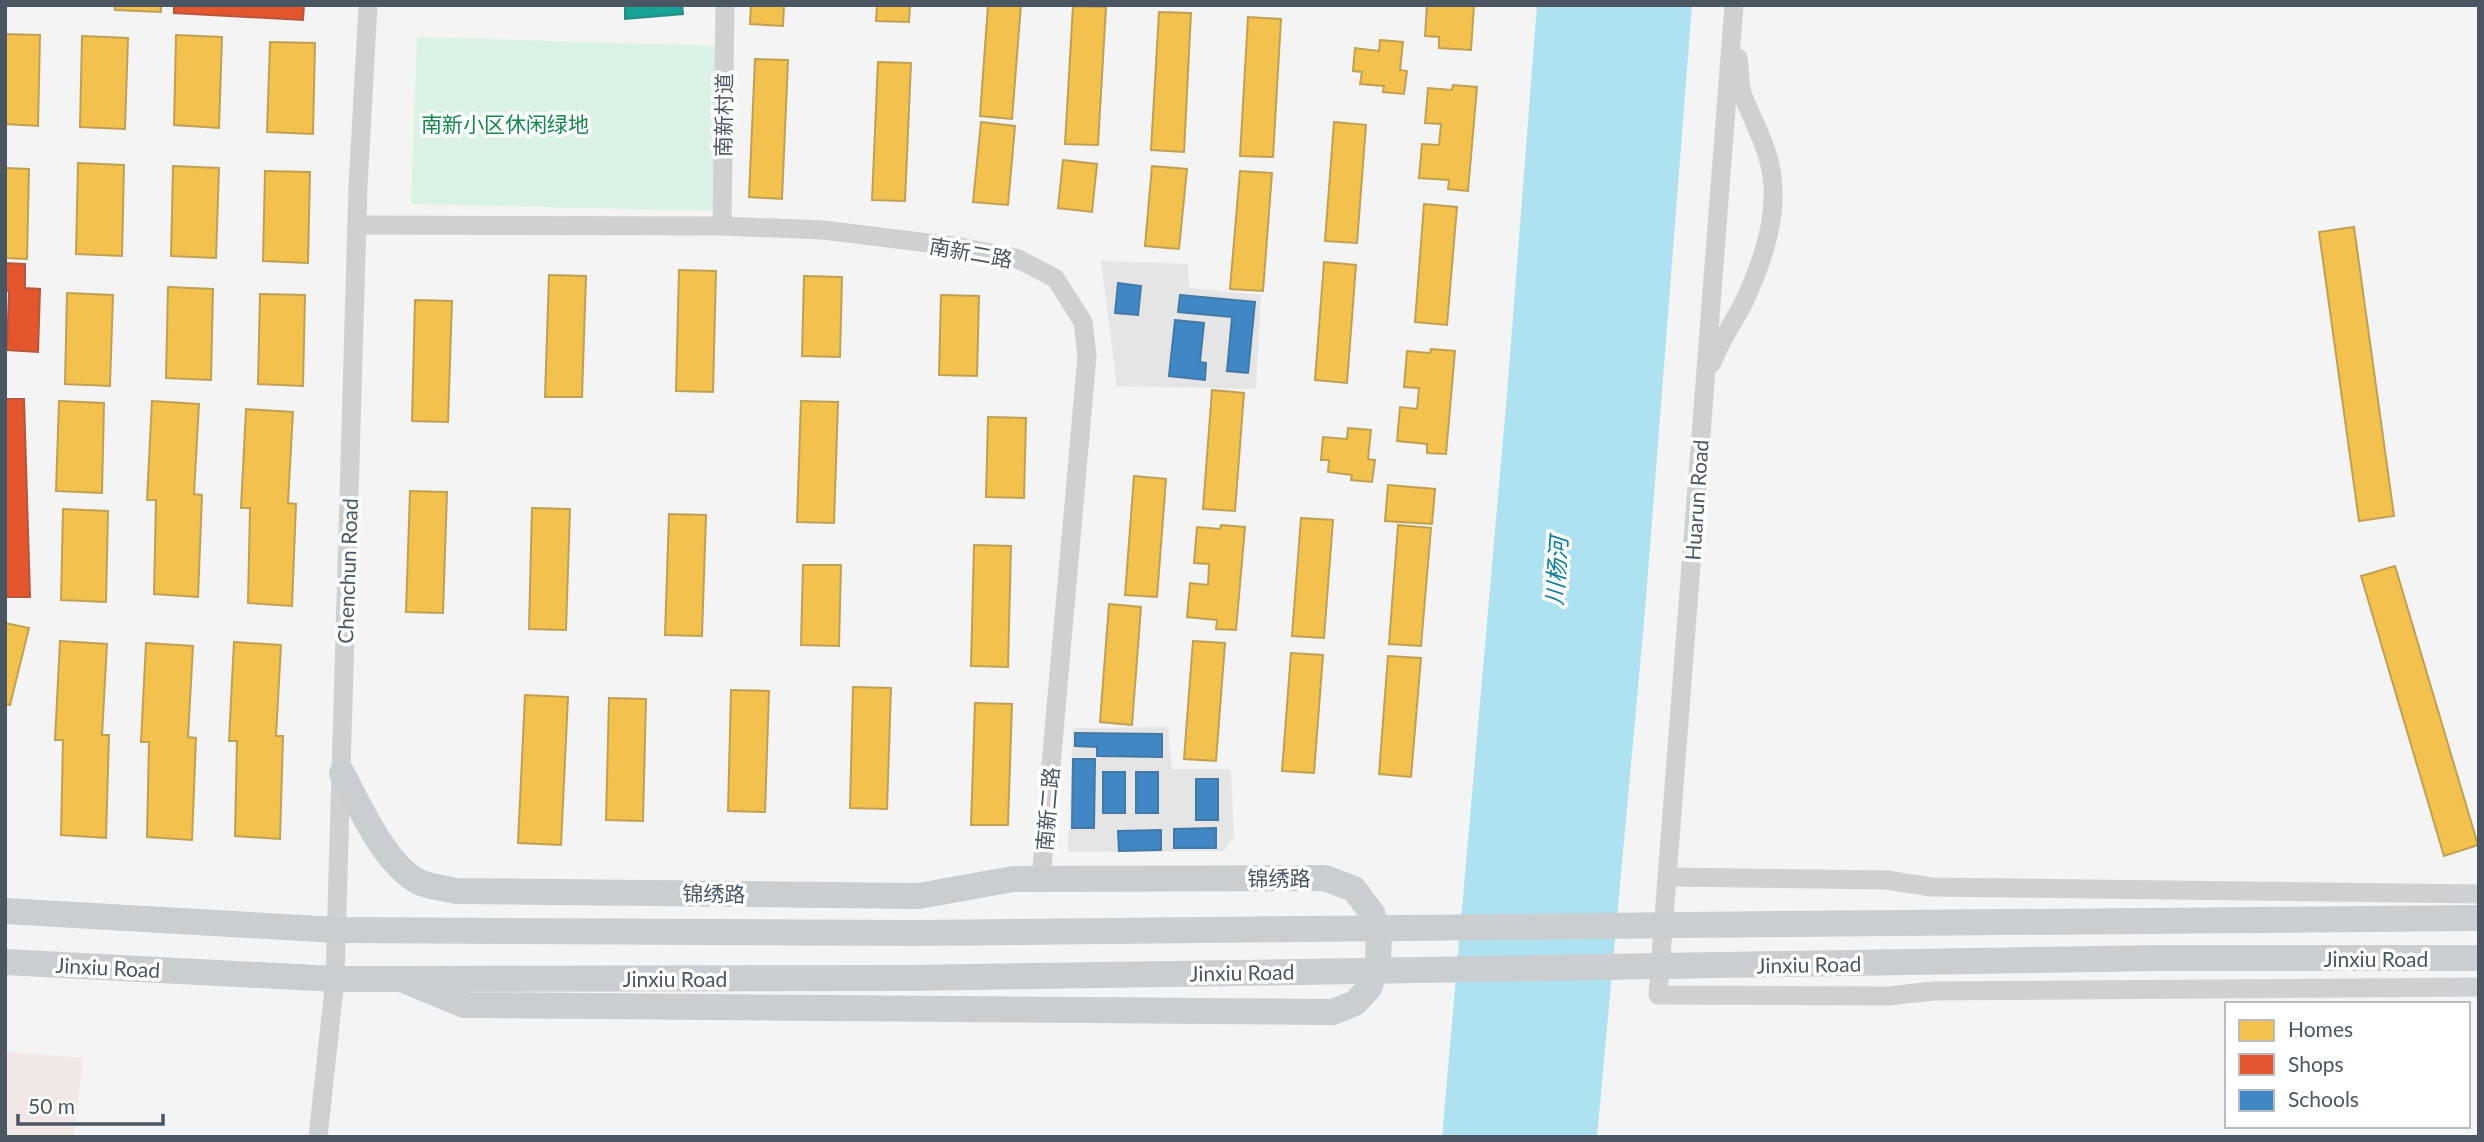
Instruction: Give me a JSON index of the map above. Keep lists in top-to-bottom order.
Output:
{
  "streets": {
    "main road": ["锦绣路", "Jinxiu Road"],
    "street": [
      "南新村道",
      "南新二路",
      "Huarun Road",
      "Chenchun Road"
    ]
  },
  "crossings": [
    ["南新村道", "南新二路"],
    ["南新二路", "Chenchun Road"],
    ["南新二路", "锦绣路"],
    ["Chenchun Road", "锦绣路"],
    ["Chenchun Road", "Jinxiu Road"],
    ["锦绣路", "Jinxiu Road"]
  ],
  "water": ["川杨河"],
  "parks": ["南新小区休闲绿地"],
  "legend": ["Homes", "Shops", "Schools"],
  "scale_bar": "50 m"
}
